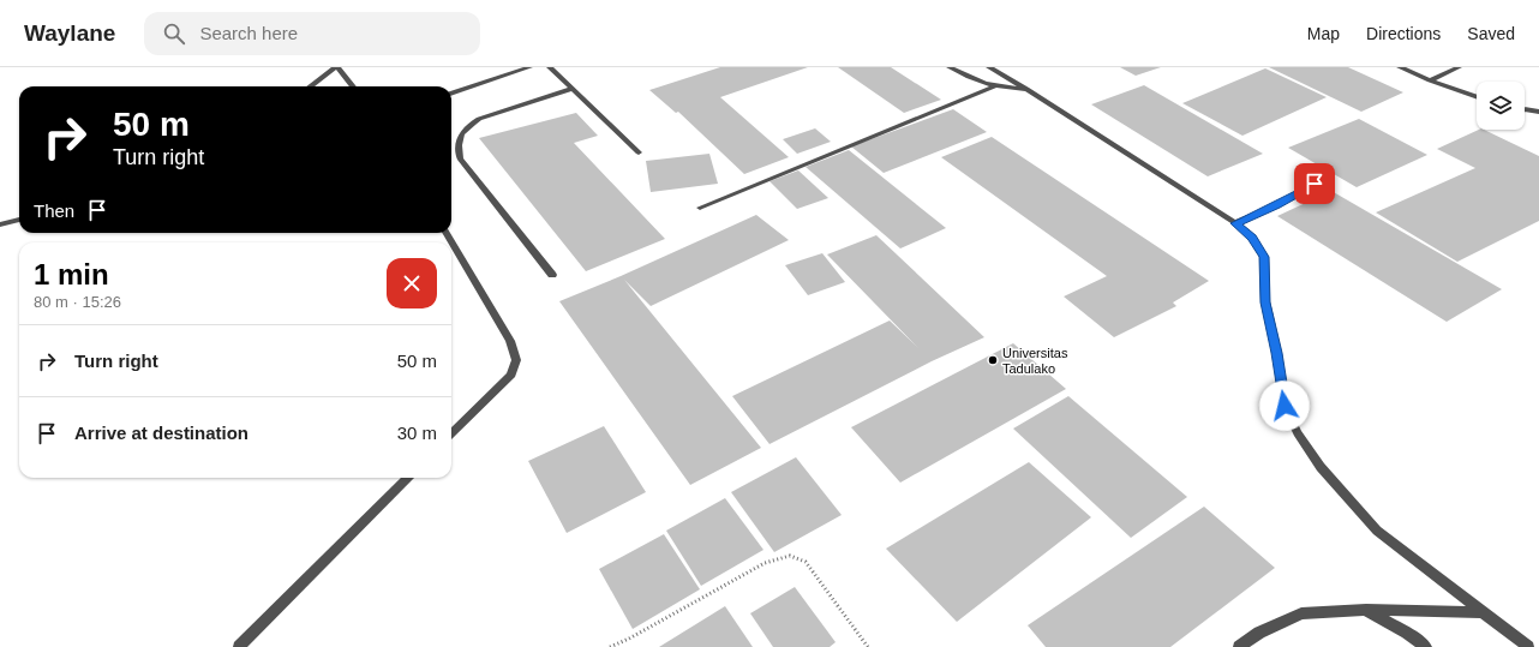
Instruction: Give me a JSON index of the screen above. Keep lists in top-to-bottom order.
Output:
{
  "places": ["Universitas Tadulako"],
  "page": {
    "header": "Waylane",
    "search": "Search here",
    "nav": ["Map", "Directions", "Saved"],
    "turn": ["50 m", "Turn right"],
    "then": "Then",
    "heading": ["1 min", "80 m · 15:26"],
    "list": [
      {
        "name": "Turn right",
        "value": "50 m"
      },
      {
        "name": "Arrive at destination",
        "value": "30 m"
      }
    ]
  }
}
